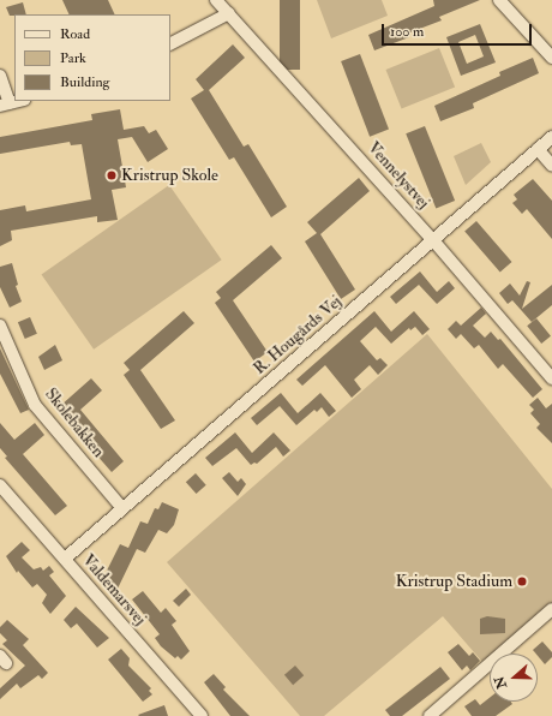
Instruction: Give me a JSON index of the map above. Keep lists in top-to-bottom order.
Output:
{
  "streets": {
    "street": [
      "Vennelystvej",
      "R. Hougårds Vej",
      "Skolebakken",
      "Valdemarsvej"
    ]
  },
  "crossings": [
    ["Vennelystvej", "R. Hougårds Vej"],
    ["R. Hougårds Vej", "Skolebakken"],
    ["R. Hougårds Vej", "Valdemarsvej"]
  ],
  "places": ["Kristrup Skole", "Kristrup Stadium"],
  "legend": ["Road", "Park", "Building"],
  "scale_bar": "100 m",
  "north": "left"
}
